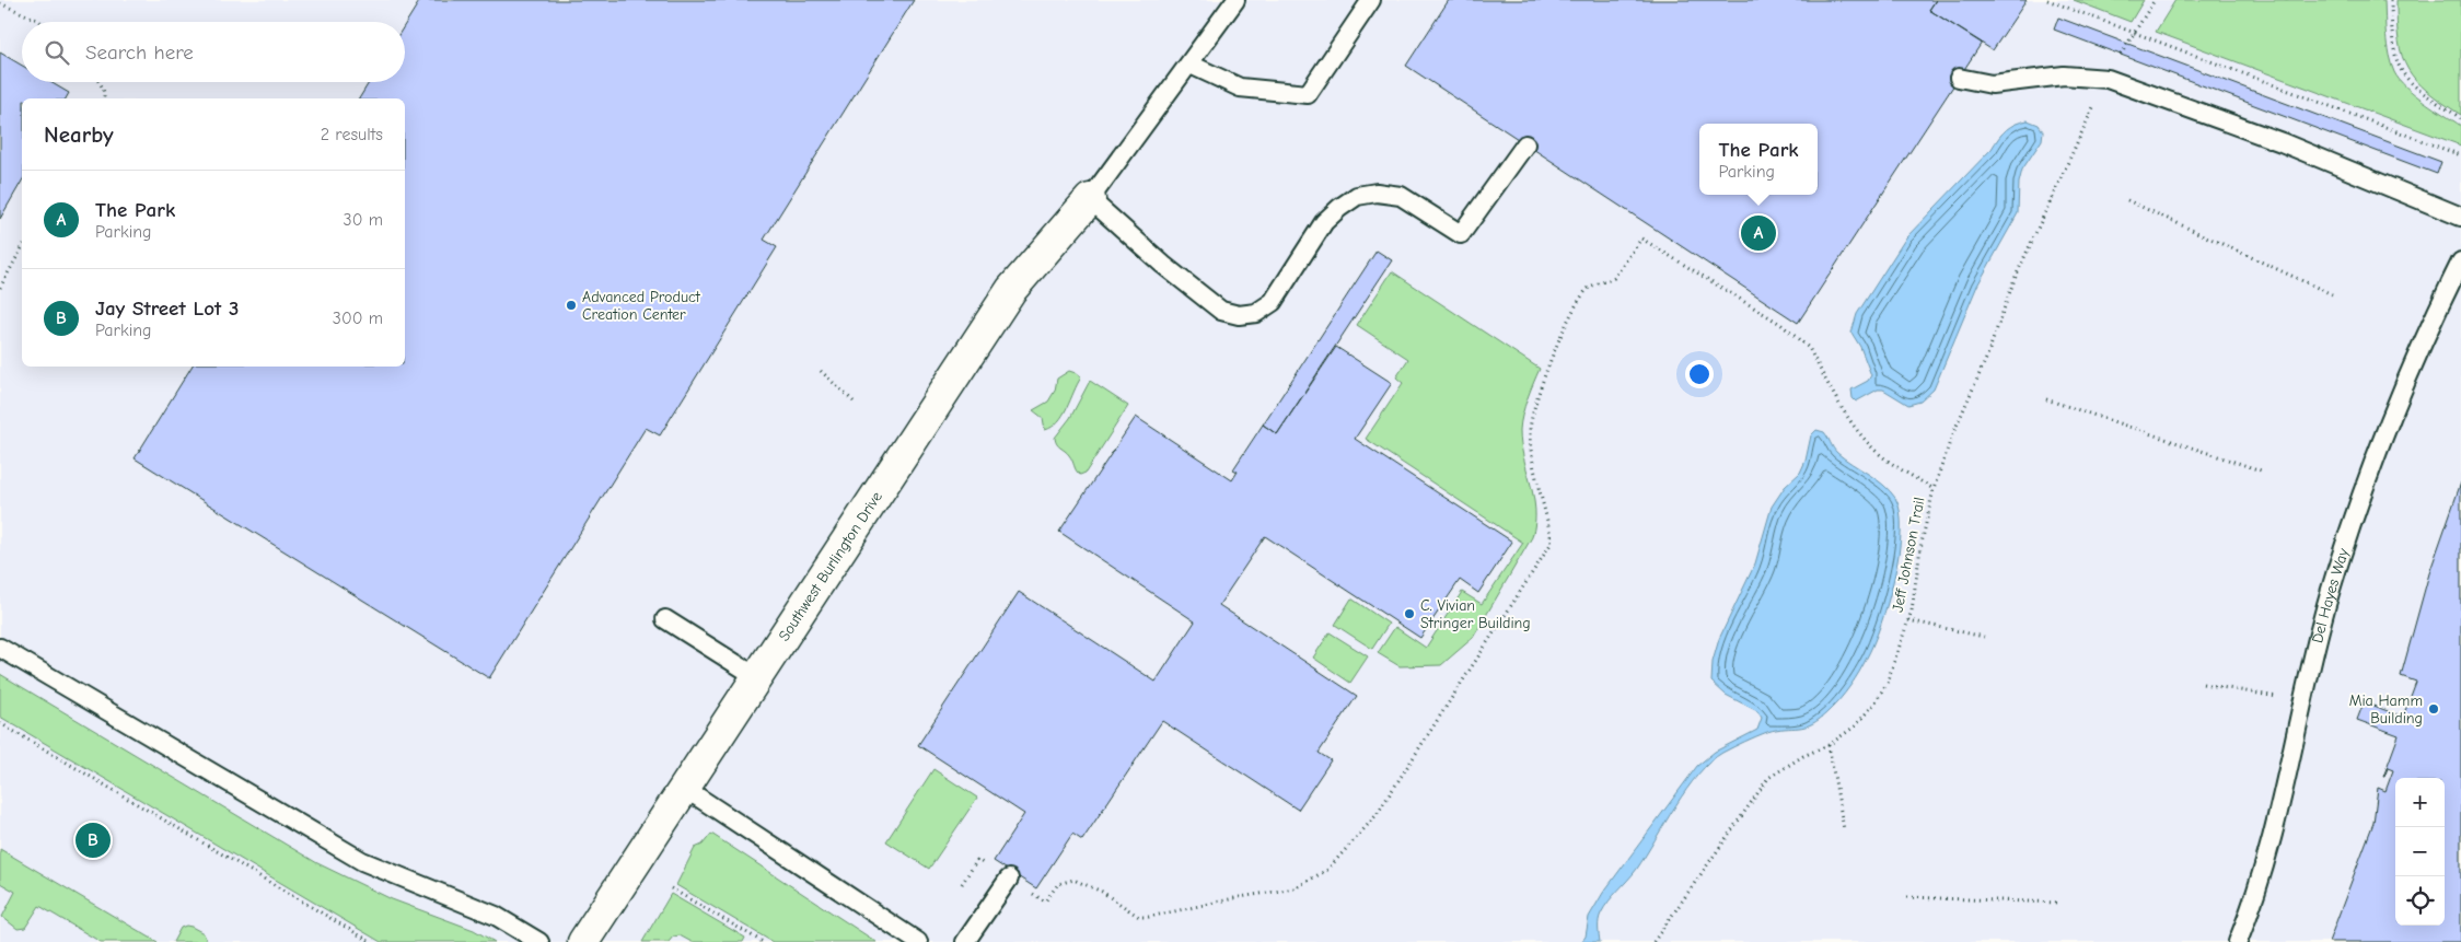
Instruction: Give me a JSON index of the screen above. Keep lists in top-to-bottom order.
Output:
{
  "streets": {
    "street": ["Southwest Burlington Drive"],
    "lane": ["Del Hayes Way"],
    "path": ["Jeff Johnson Trail"]
  },
  "places": ["Advanced Product Creation Center", "C. Vivian Stringer Building", "Mia Hamm Building"],
  "page": {
    "search": "Search here",
    "heading": ["Nearby", "2 results"],
    "popup": ["The Park", "Parking"],
    "list": [
      {
        "mark": "A",
        "name": "The Park",
        "note": "Parking",
        "value": "30 m"
      },
      {
        "mark": "B",
        "name": "Jay Street Lot 3",
        "note": "Parking",
        "value": "300 m"
      }
    ],
    "pins": ["A", "B"],
    "map_buttons": ["+", "−"]
  }
}
